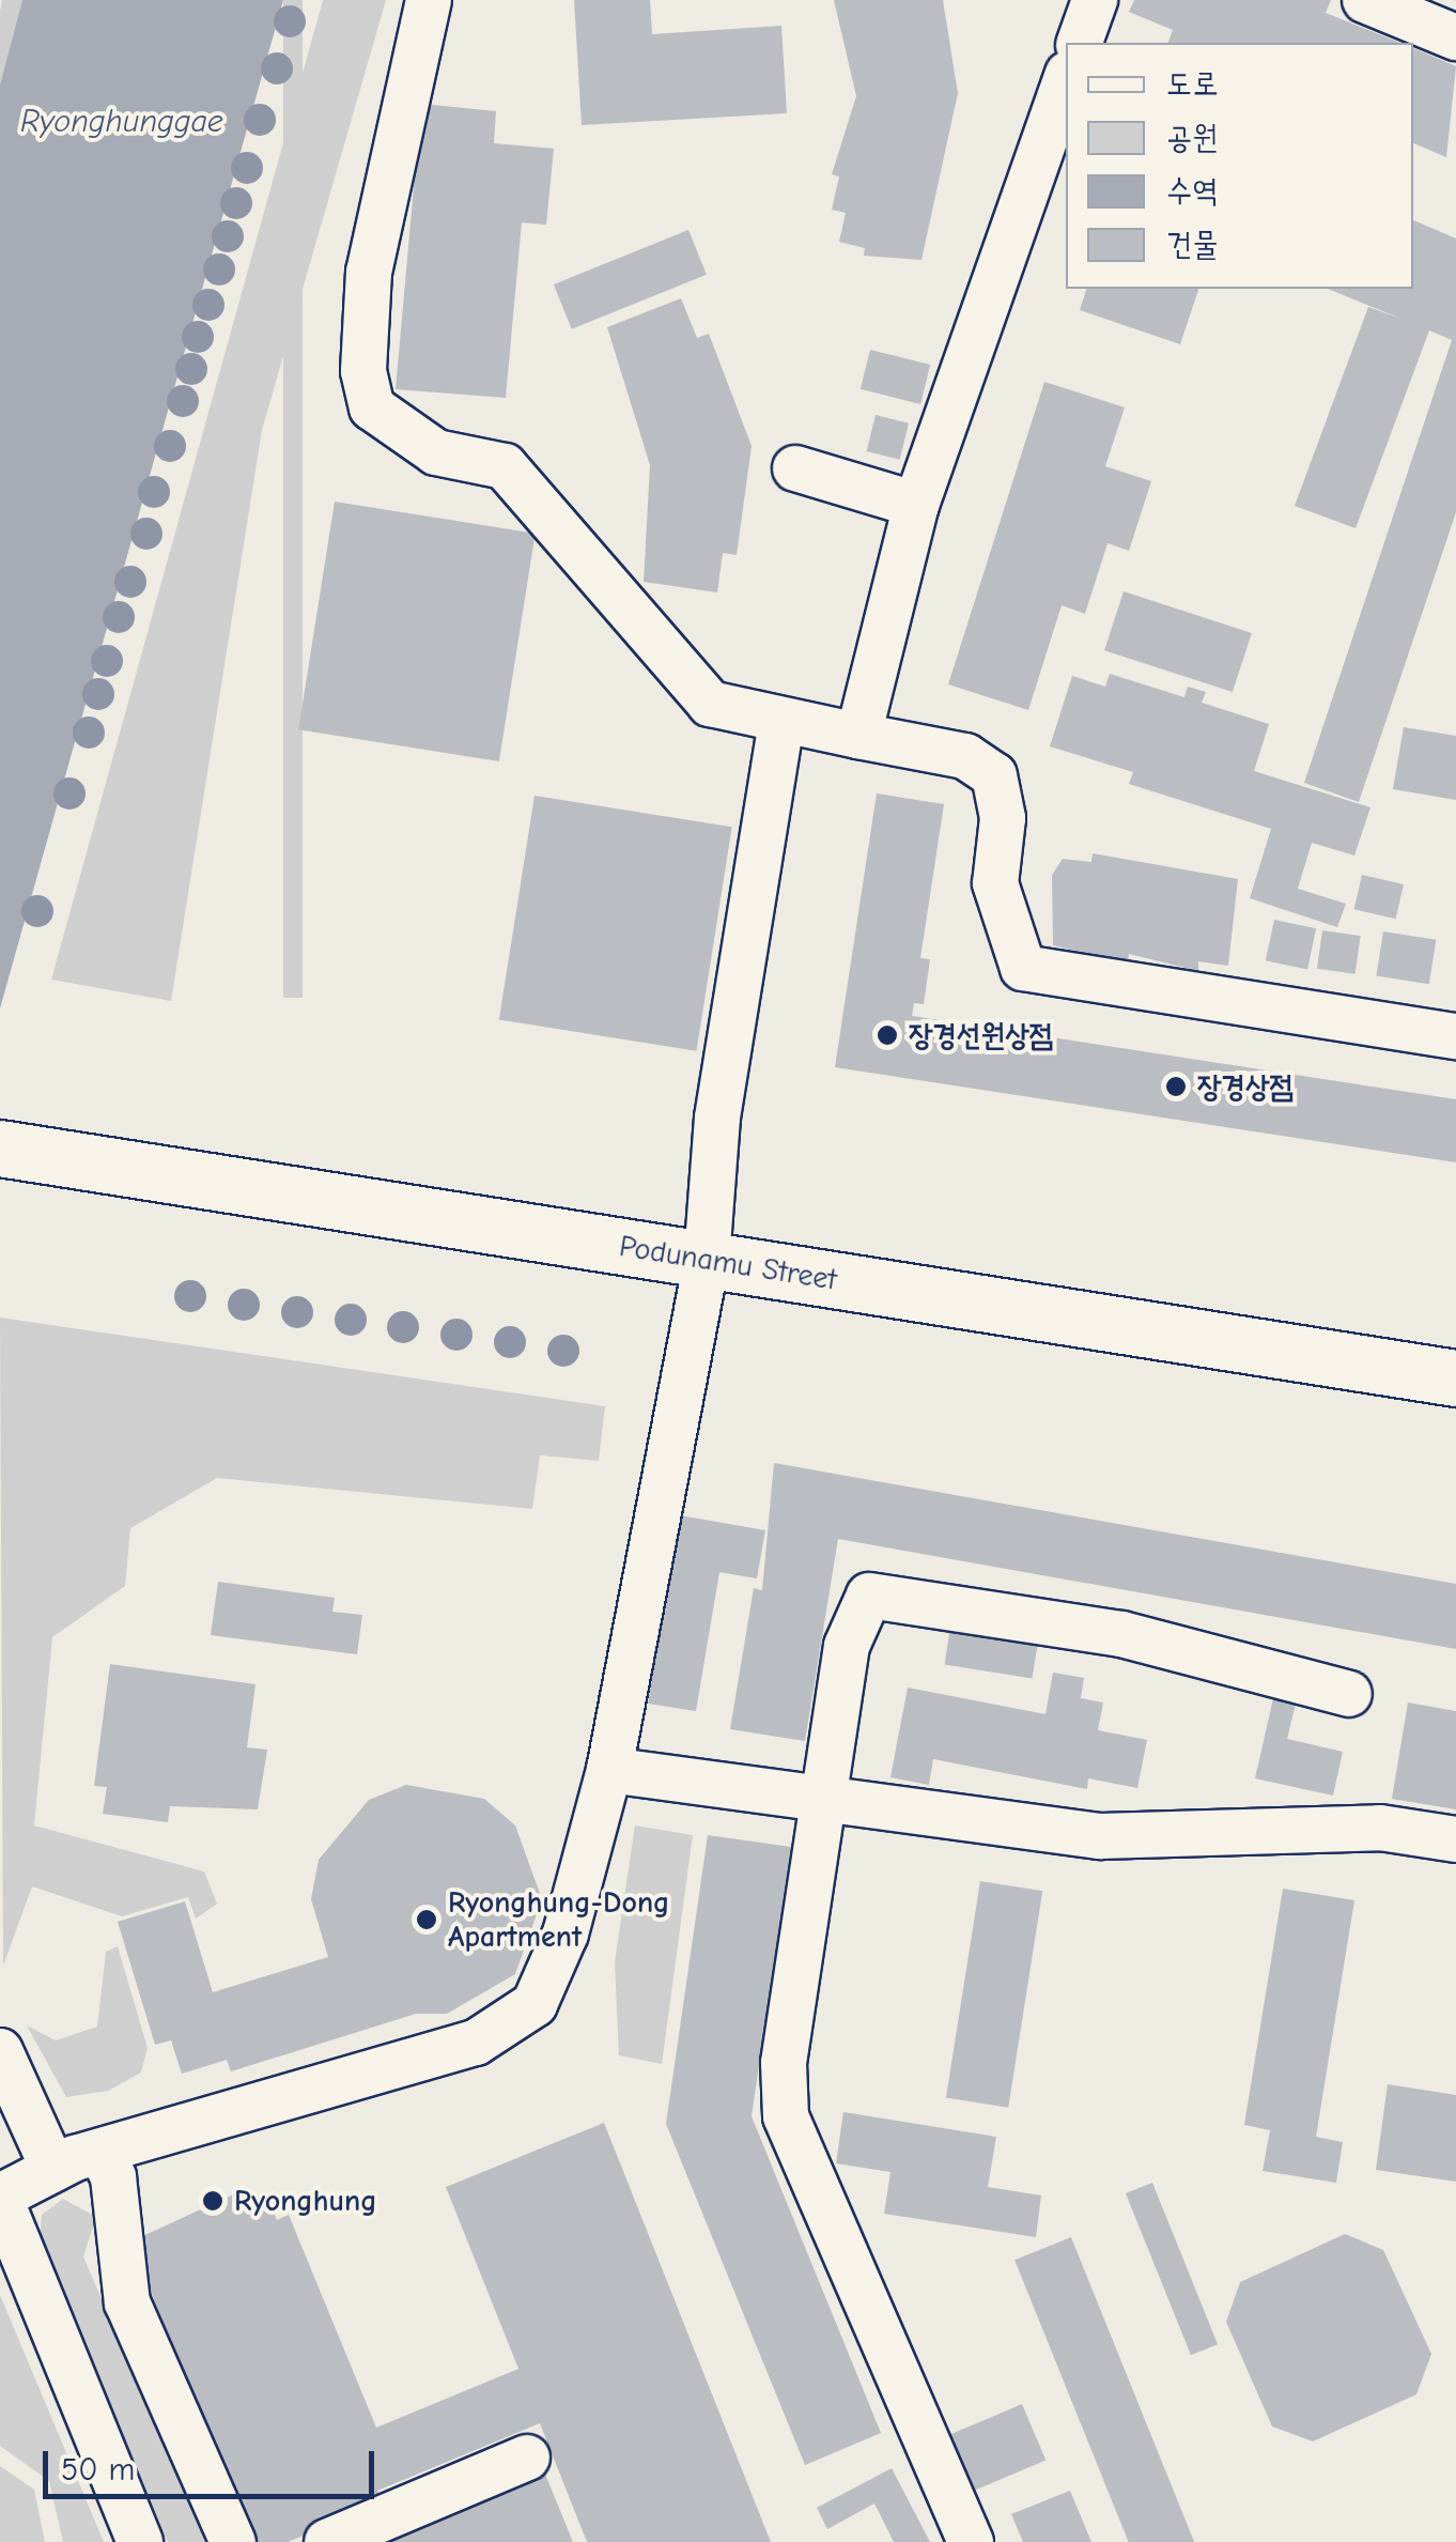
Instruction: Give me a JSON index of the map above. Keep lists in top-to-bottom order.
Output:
{
  "streets": {
    "main road": ["Podunamu Street"]
  },
  "water": ["Ryonghunggae"],
  "places": [
    "장경선원상점",
    "장경상점",
    "Ryonghung-Dong Apartment",
    "Ryonghung"
  ],
  "legend": [
    "도로",
    "공원",
    "수역",
    "건물"
  ],
  "scale_bar": "50 m"
}
